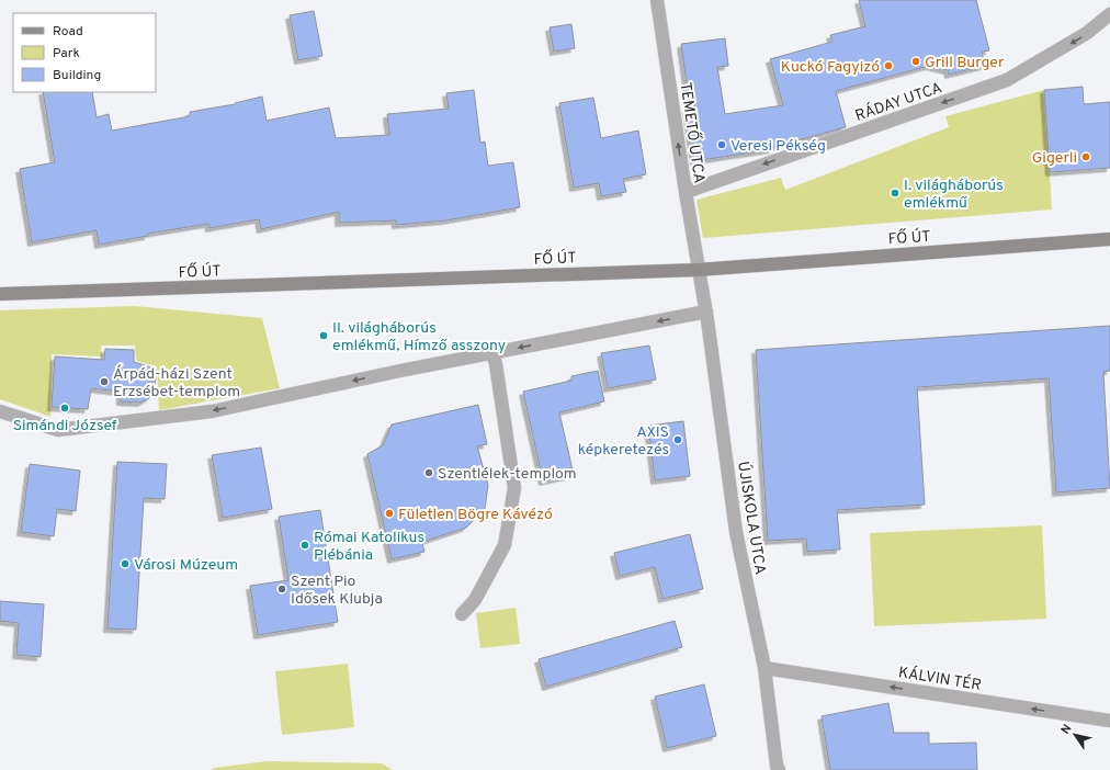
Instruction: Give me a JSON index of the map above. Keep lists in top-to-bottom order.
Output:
{
  "streets": {
    "main road": ["FŐ ÚT"],
    "street": [
      "RÁDAY UTCA",
      "TEMETŐ UTCA",
      "ÚJISKOLA UTCA",
      "KÁLVIN TÉR"
    ]
  },
  "crossings": [
    ["RÁDAY UTCA", "TEMETŐ UTCA"],
    ["TEMETŐ UTCA", "FŐ ÚT"],
    ["TEMETŐ UTCA", "ÚJISKOLA UTCA"],
    ["FŐ ÚT", "ÚJISKOLA UTCA"],
    ["ÚJISKOLA UTCA", "KÁLVIN TÉR"]
  ],
  "one_way": ["RÁDAY UTCA", "TEMETŐ UTCA", "KÁLVIN TÉR"],
  "places": [
    "Grill Burger",
    "Kuckó Fagyizó",
    "Veresi Pékség",
    "Gigerli",
    "I. világháborús emlékmű",
    "II. világháborús emlékmű, Hímző asszony",
    "Árpád-házi Szent Erzsébet-templom",
    "Simándi József",
    "AXIS képkeretezés",
    "Szentlélek-templom",
    "Fületlen Bögre Kávézó",
    "Római Katolikus Plébánia",
    "Városi Múzeum",
    "Szent Pio Idősek Klubja"
  ],
  "legend": ["Road", "Park", "Building"],
  "north": "top left"
}
